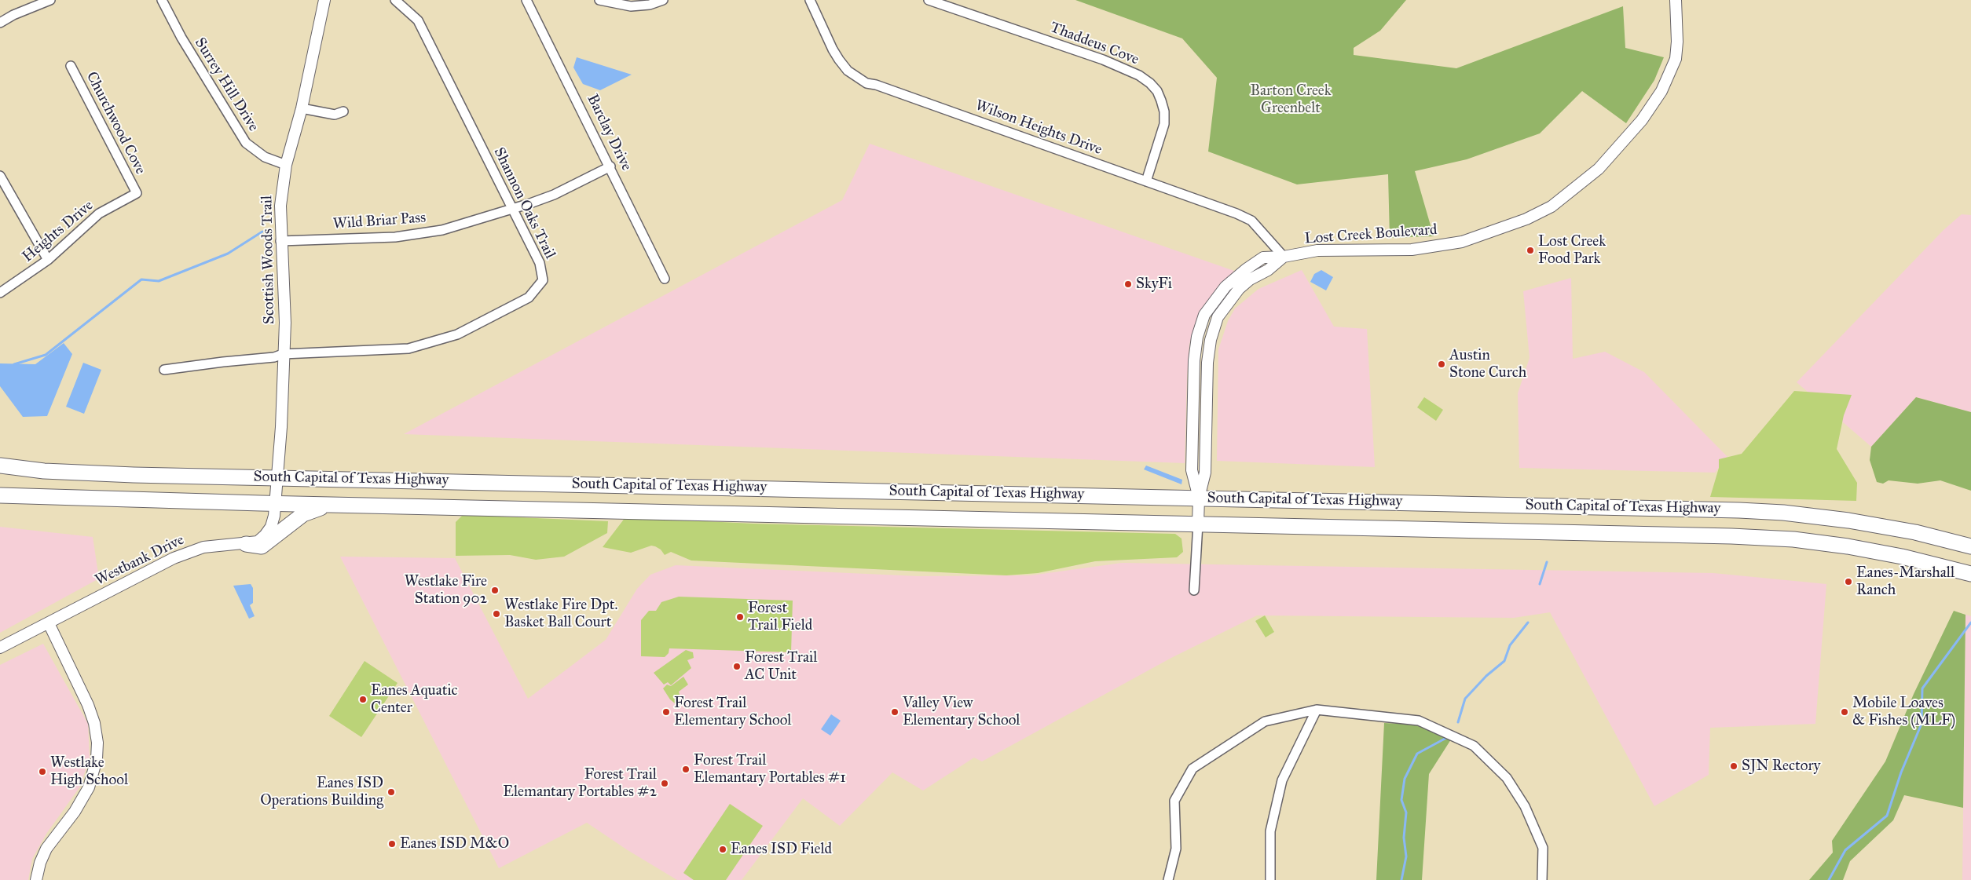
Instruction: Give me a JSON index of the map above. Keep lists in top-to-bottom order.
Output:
{
  "streets": {
    "highway": ["South Capital of Texas Highway"],
    "street": [
      "Thaddeus Cove",
      "Surrey Hill Drive",
      "Churchwood Cove",
      "Wilson Heights Drive",
      "Barclay Drive",
      "Shannon Oaks Trail",
      "Wild Briar Pass",
      "Heights Drive",
      "Lost Creek Boulevard",
      "Scottish Woods Trail",
      "Westbank Drive"
    ]
  },
  "crossings": [
    ["Thaddeus Cove", "Wilson Heights Drive"],
    ["Surrey Hill Drive", "Scottish Woods Trail"],
    ["Churchwood Cove", "Heights Drive"],
    ["Wilson Heights Drive", "Lost Creek Boulevard"],
    ["Barclay Drive", "Wild Briar Pass"],
    ["Shannon Oaks Trail", "Wild Briar Pass"],
    ["Shannon Oaks Trail", "Scottish Woods Trail"],
    ["Wild Briar Pass", "Scottish Woods Trail"],
    ["Lost Creek Boulevard", "South Capital of Texas Highway"],
    ["Scottish Woods Trail", "South Capital of Texas Highway"],
    ["Scottish Woods Trail", "Westbank Drive"],
    ["South Capital of Texas Highway", "Westbank Drive"]
  ],
  "parks": ["Barton Creek Greenbelt"],
  "places": [
    "Lost Creek Food Park",
    "SkyFi",
    "Austin Stone Curch",
    "Eanes-Marshall Ranch",
    "Westlake Fire Station 902",
    "Westlake Fire Dpt. Basket Ball Court",
    "Forest Trail Field",
    "Forest Trail AC Unit",
    "Eanes Aquatic Center",
    "Forest Trail Elementary School",
    "Valley View Elementary School",
    "Mobile Loaves & Fishes (MLF)",
    "SJN Rectory",
    "Forest Trail Elemantary Portables #1",
    "Westlake High School",
    "Forest Trail Elemantary Portables #2",
    "Eanes ISD Operations Building",
    "Eanes ISD M&O",
    "Eanes ISD Field"
  ]
}
